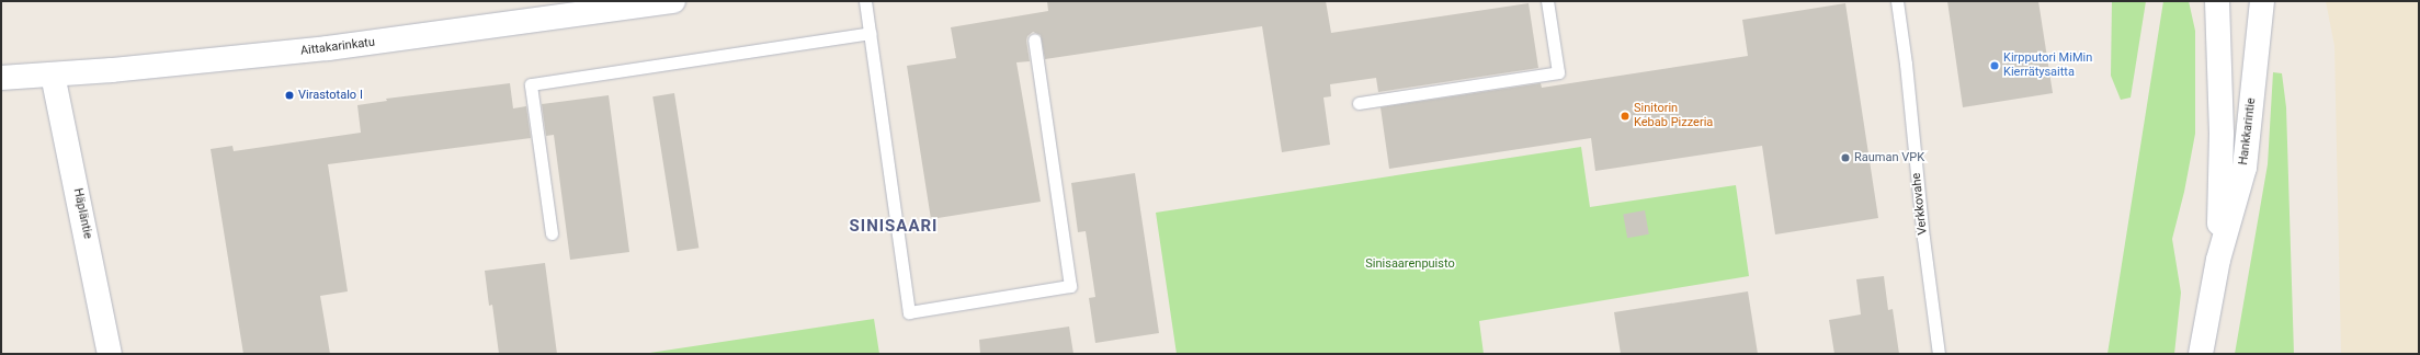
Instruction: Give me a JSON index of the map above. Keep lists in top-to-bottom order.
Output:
{
  "streets": {
    "main road": ["Aittakarinkatu", "Hankkarintie", "Häpläntie"],
    "lane": ["Verkkovahe"]
  },
  "crossings": [
    ["Aittakarinkatu", "Häpläntie"]
  ],
  "districts": ["SINISAARI"],
  "parks": ["Sinisaarenpuisto"],
  "places": [
    "Kirpputori MiMin Kierrätysaitta",
    "Virastotalo I",
    "Sinitorin Kebab Pizzeria",
    "Rauman VPK"
  ]
}
